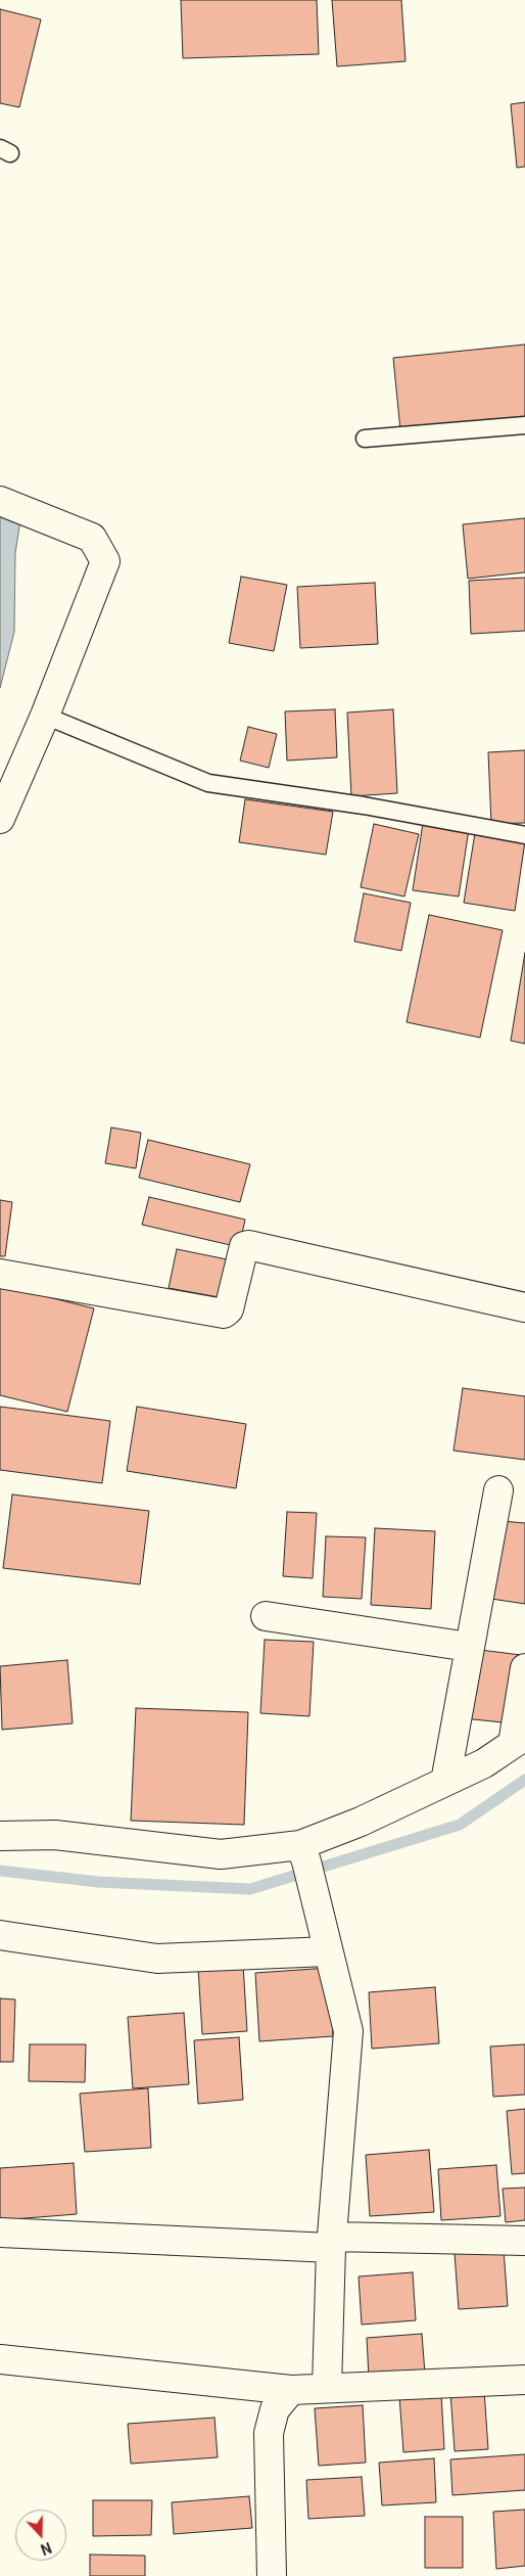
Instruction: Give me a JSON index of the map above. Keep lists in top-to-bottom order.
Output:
{
  "north": "bottom"
}
